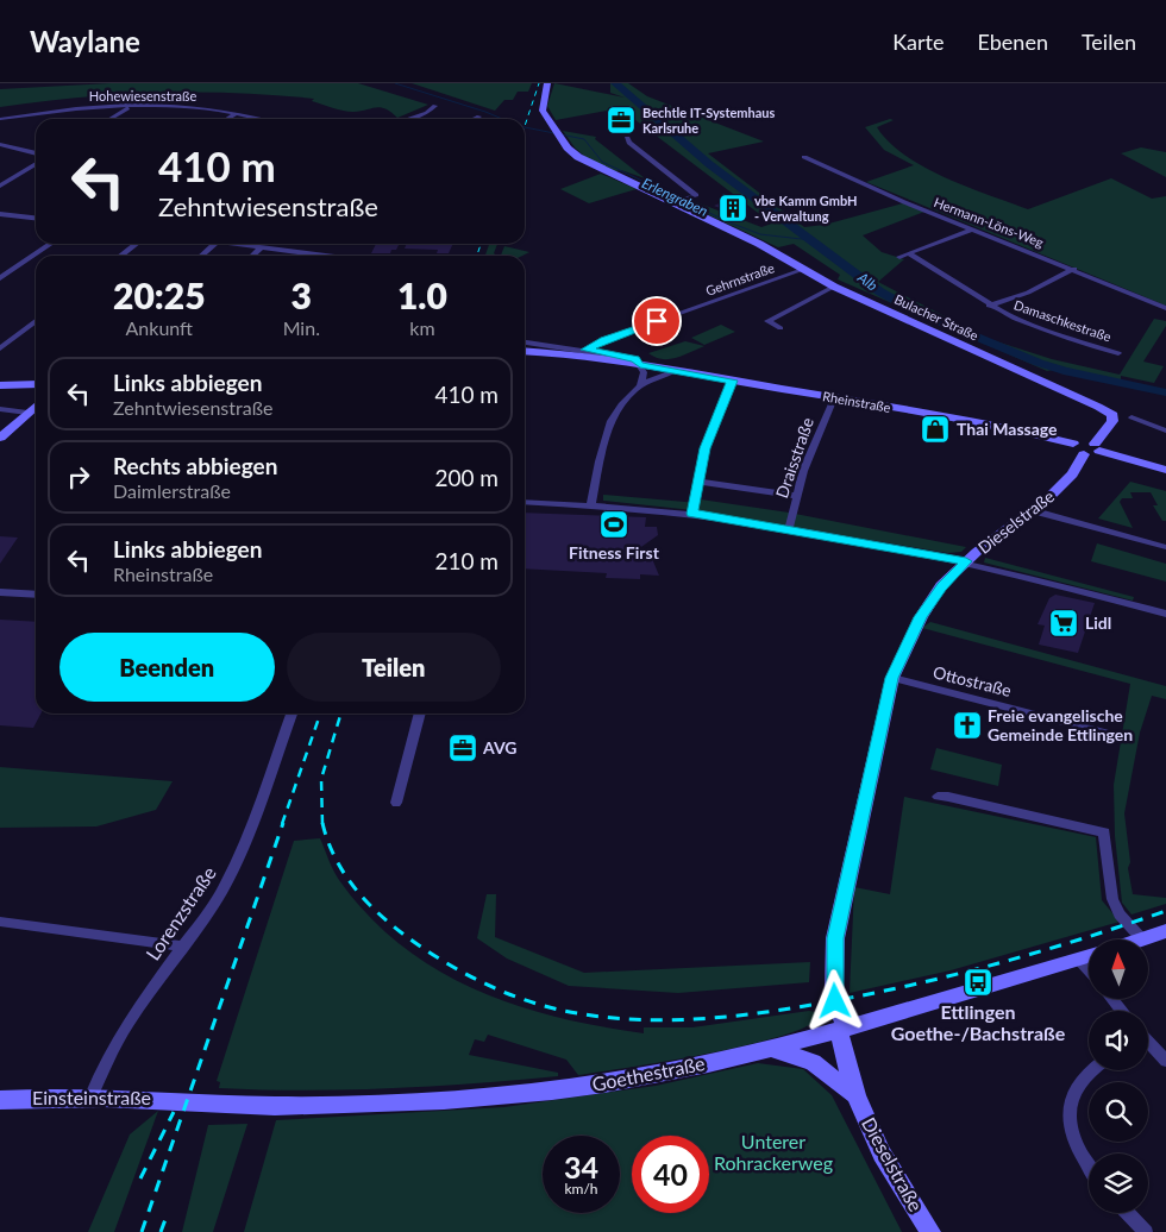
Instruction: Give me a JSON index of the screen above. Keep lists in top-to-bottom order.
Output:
{
  "streets": {
    "street": [
      "Hohewiesenstraße",
      "Hermann-Löns-Weg",
      "Gehrnstraße",
      "Bulacher Straße",
      "Damaschkestraße",
      "Rheinstraße",
      "Draisstraße",
      "Dieselstraße",
      "Ottostraße",
      "Lorenzstraße",
      "Goethestraße",
      "Einsteinstraße"
    ]
  },
  "crossings": [
    ["Gehrnstraße", "Bulacher Straße"],
    ["Gehrnstraße", "Rheinstraße"],
    ["Bulacher Straße", "Dieselstraße"],
    ["Rheinstraße", "Draisstraße"],
    ["Rheinstraße", "Dieselstraße"],
    ["Dieselstraße", "Ottostraße"],
    ["Dieselstraße", "Goethestraße"],
    ["Lorenzstraße", "Einsteinstraße"],
    ["Goethestraße", "Einsteinstraße"]
  ],
  "water": ["Erlengraben", "Alb"],
  "parks": ["Unterer Rohrackerweg"],
  "places": {
    "office": ["Bechtle IT-Systemhaus Karlsruhe", "AVG"],
    "building": ["vbe Kamm GmbH - Verwaltung"],
    "shop": ["Thai Massage"],
    "sports": ["Fitness First"],
    "supermarket": ["Lidl"],
    "church": ["Freie evangelische Gemeinde Ettlingen"],
    "bus stop": ["Ettlingen Goethe-/Bachstraße"]
  },
  "north": "top",
  "page": {
    "header": "Waylane",
    "nav": ["Karte", "Ebenen", "Teilen"],
    "turn": ["410 m", "Zehntwiesenstraße"],
    "eta": [
      "20:25",
      "Ankunft",
      "3",
      "Min.",
      "1.0",
      "km"
    ],
    "list": [
      {
        "name": "Links abbiegen",
        "note": "Zehntwiesenstraße",
        "value": "410 m"
      },
      {
        "name": "Rechts abbiegen",
        "note": "Daimlerstraße",
        "value": "200 m"
      },
      {
        "name": "Links abbiegen",
        "note": "Rheinstraße",
        "value": "210 m"
      }
    ],
    "buttons": ["Beenden", "Teilen"],
    "speed": "34 km/h",
    "limit": "40"
  }
}
